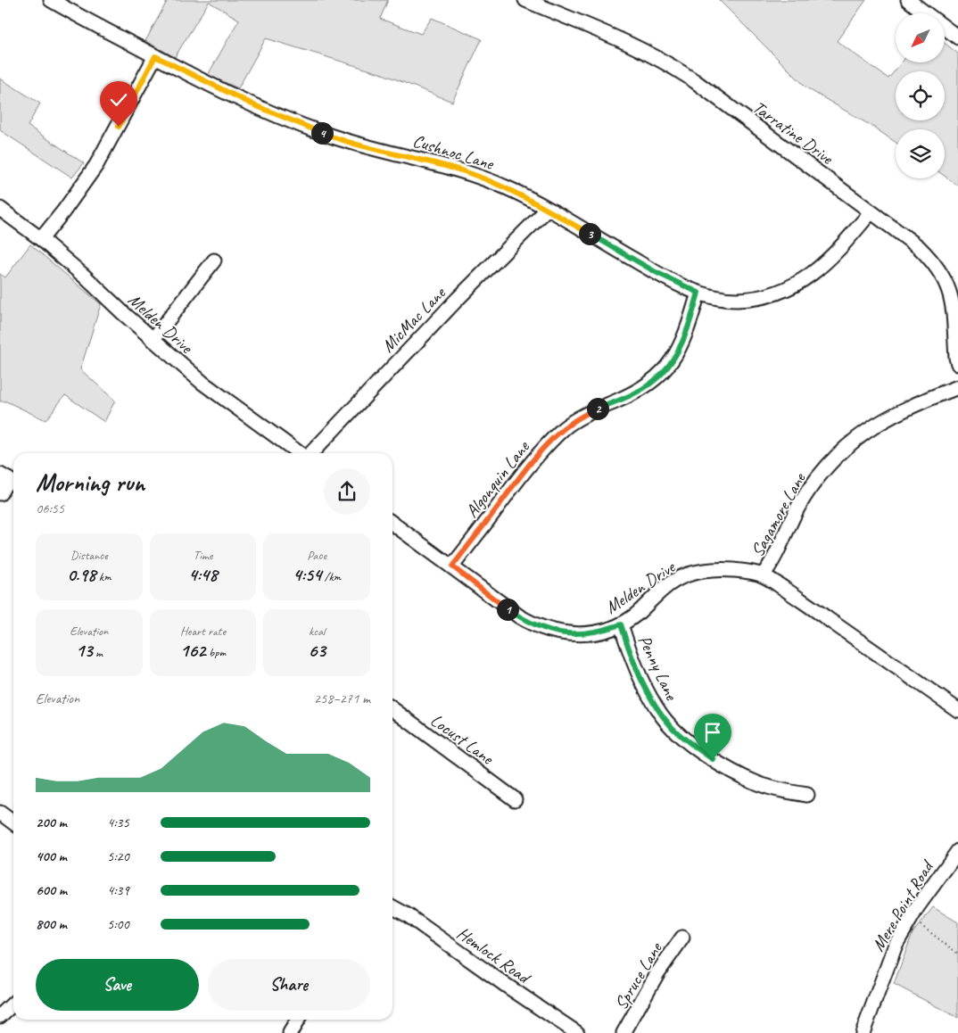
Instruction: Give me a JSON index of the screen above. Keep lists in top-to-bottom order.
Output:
{
  "streets": {
    "street": [
      "Tarratine Drive",
      "Cushnoc Lane",
      "MicMac Lane",
      "Melden Drive",
      "Algonquin Lane",
      "Sagamore Lane",
      "Penny Lane",
      "Locust Lane",
      "Mere Point Road",
      "Hemlock Road",
      "Spruce Lane"
    ]
  },
  "crossings": [
    ["Tarratine Drive", "Cushnoc Lane"],
    ["Cushnoc Lane", "MicMac Lane"],
    ["Cushnoc Lane", "Algonquin Lane"],
    ["Melden Drive", "Algonquin Lane"],
    ["Melden Drive", "Sagamore Lane"],
    ["Melden Drive", "Penny Lane"]
  ],
  "north": "bottom left",
  "page": {
    "pins": [
      "4",
      "3",
      "2",
      "1"
    ],
    "heading": ["Morning run", "06:55"],
    "stats": [
      ["Distance", "0.98 km"],
      ["Time", "4:48"],
      ["Pace", "4:54 /km"],
      ["Elevation", "13 m"],
      ["Heart rate", "162 bpm"],
      ["kcal", "63"]
    ],
    "chart": ["Elevation", "258–271 m"],
    "list": [
      {
        "name": "200 m",
        "note": "4:35"
      },
      {
        "name": "400 m",
        "note": "5:20"
      },
      {
        "name": "600 m",
        "note": "4:39"
      },
      {
        "name": "800 m",
        "note": "5:00"
      }
    ],
    "buttons": ["Save", "Share"]
  }
}
